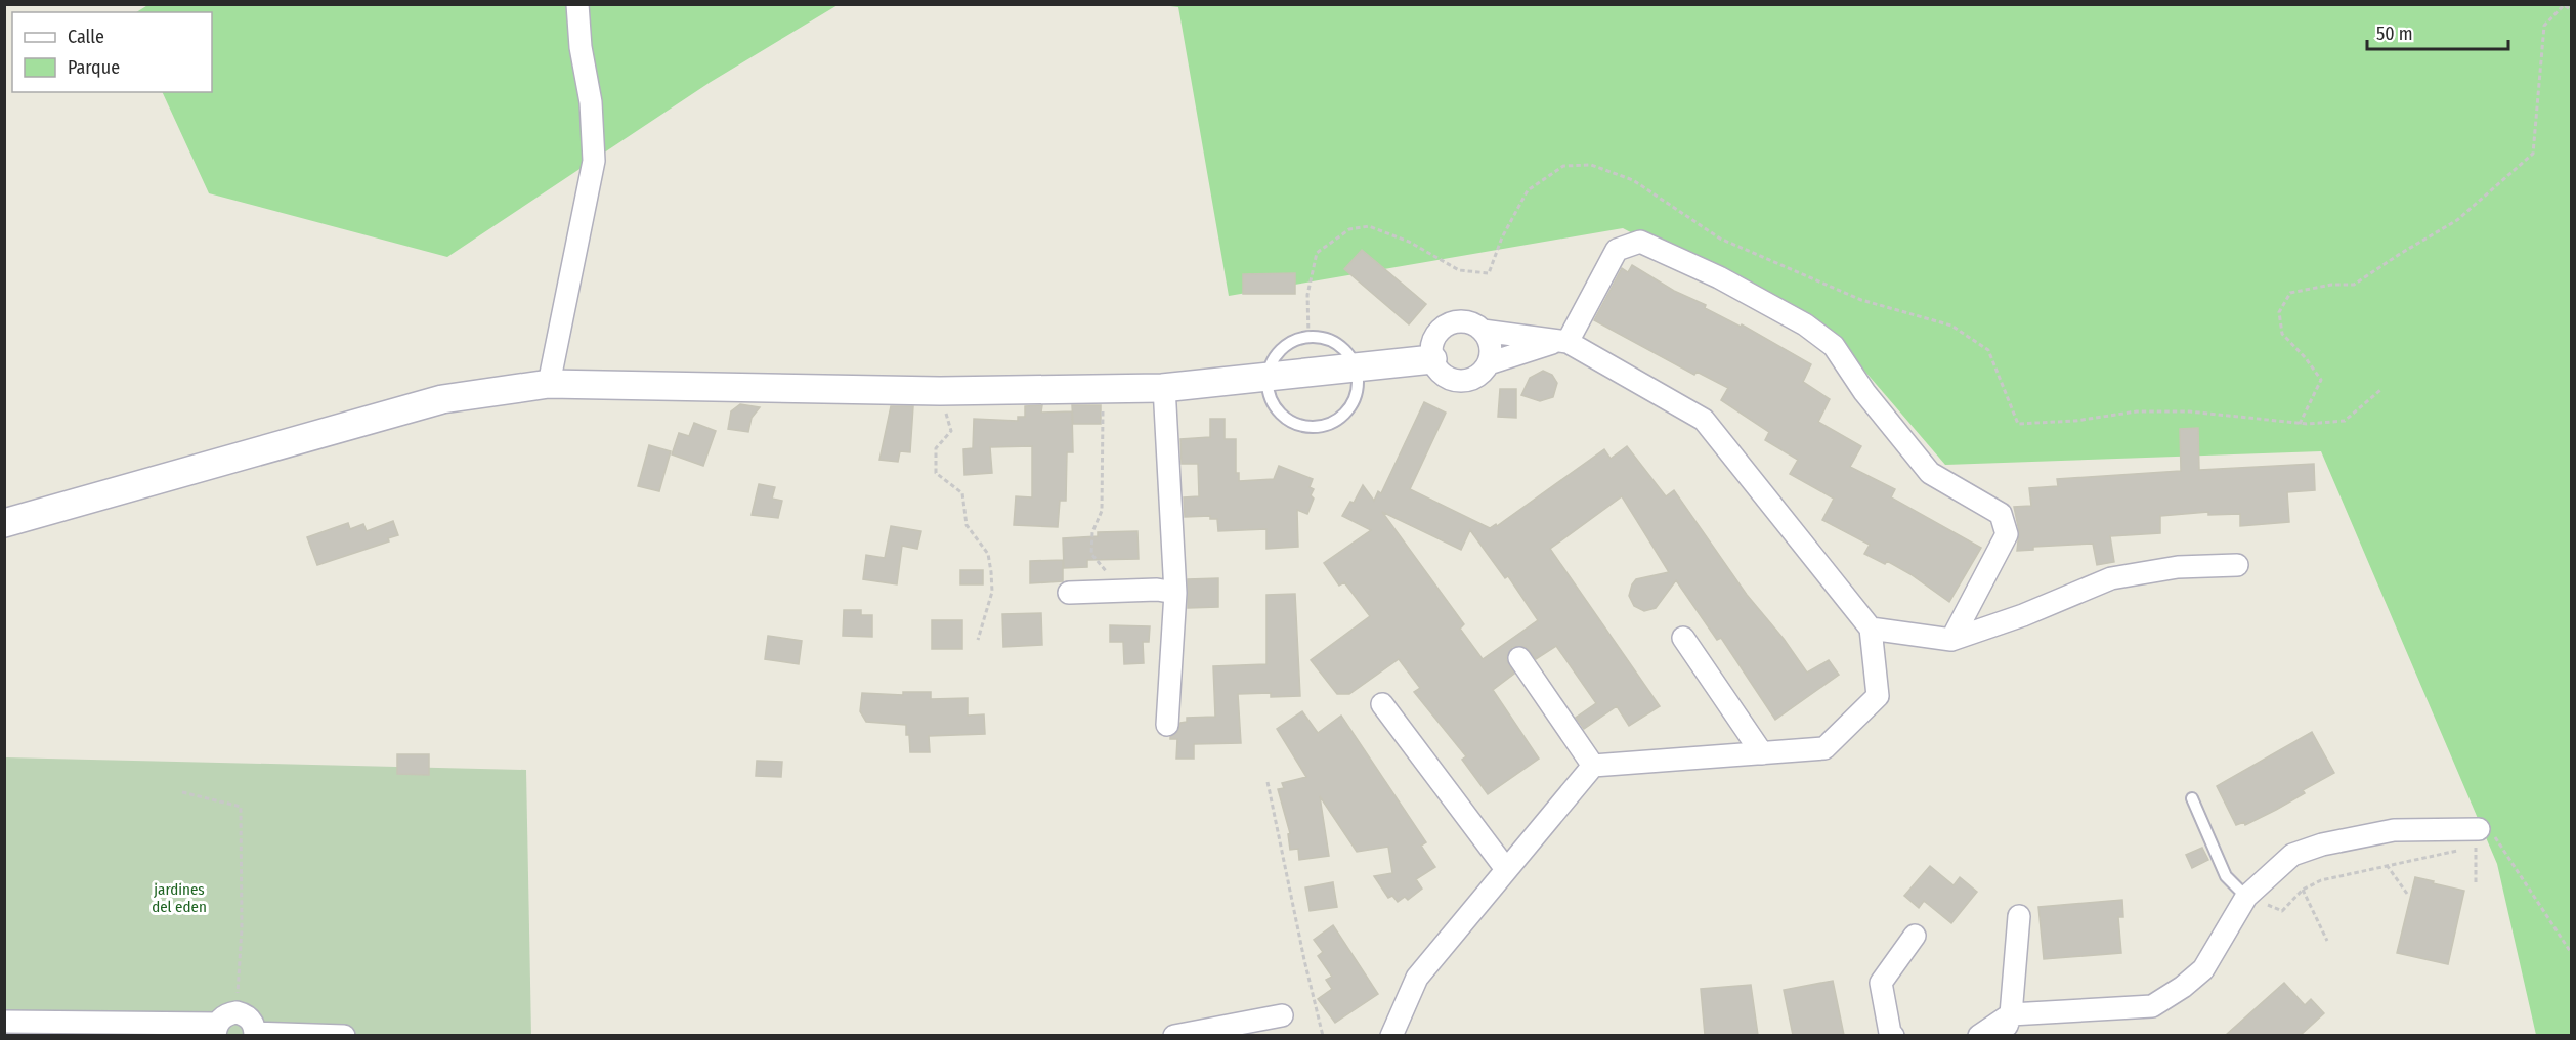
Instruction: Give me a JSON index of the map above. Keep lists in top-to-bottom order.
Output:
{
  "parks": ["jardines del eden"],
  "legend": ["Calle", "Parque"],
  "scale_bar": "50 m"
}
